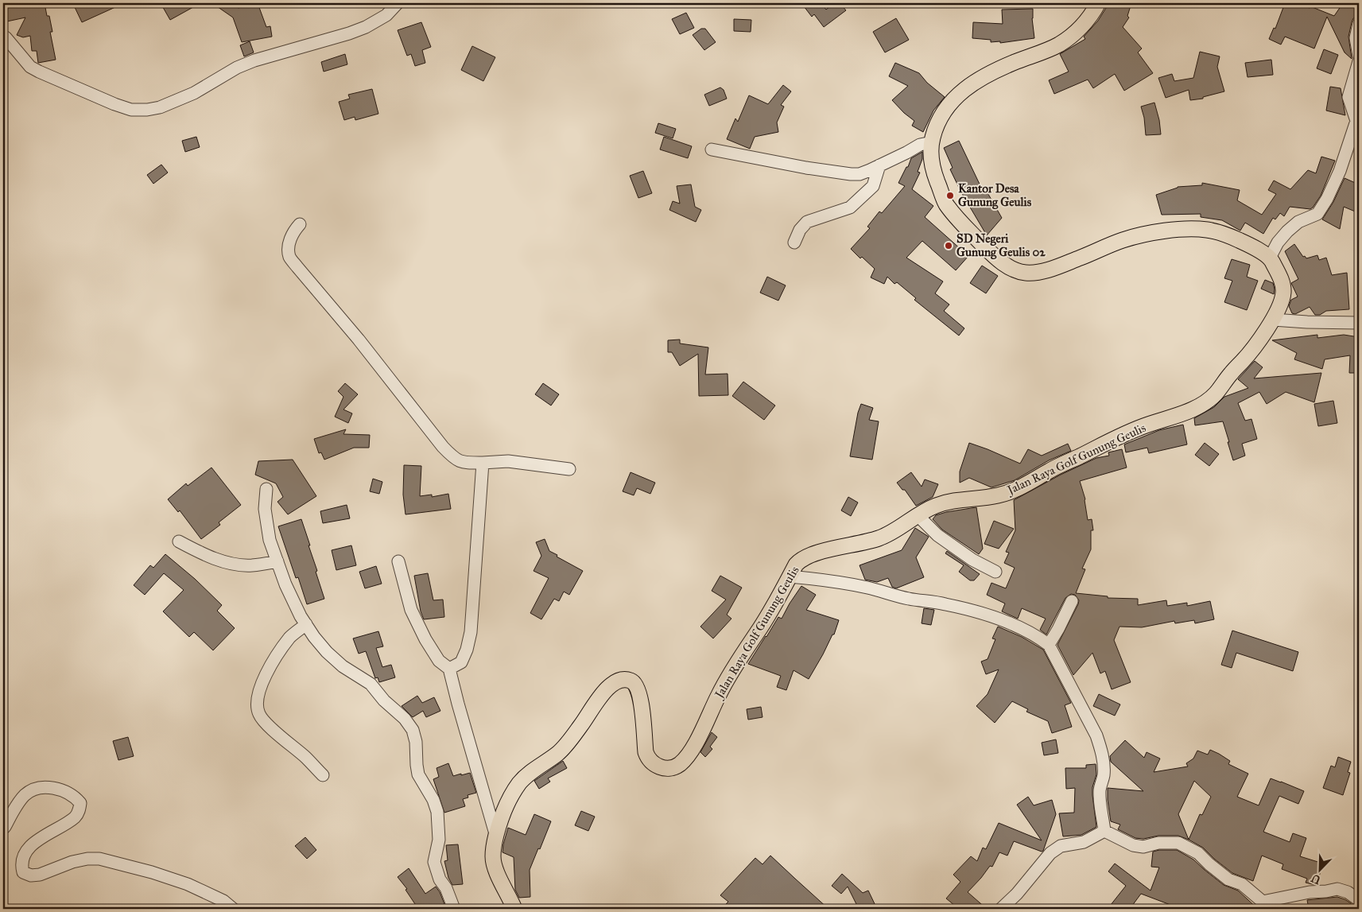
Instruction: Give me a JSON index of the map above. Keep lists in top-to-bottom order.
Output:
{
  "streets": {
    "main road": ["Jalan Raya Golf Gunung Geulis"]
  },
  "places": ["Kantor Desa Gunung Geulis", "SD Negeri Gunung Geulis 02"],
  "north": "bottom left"
}
